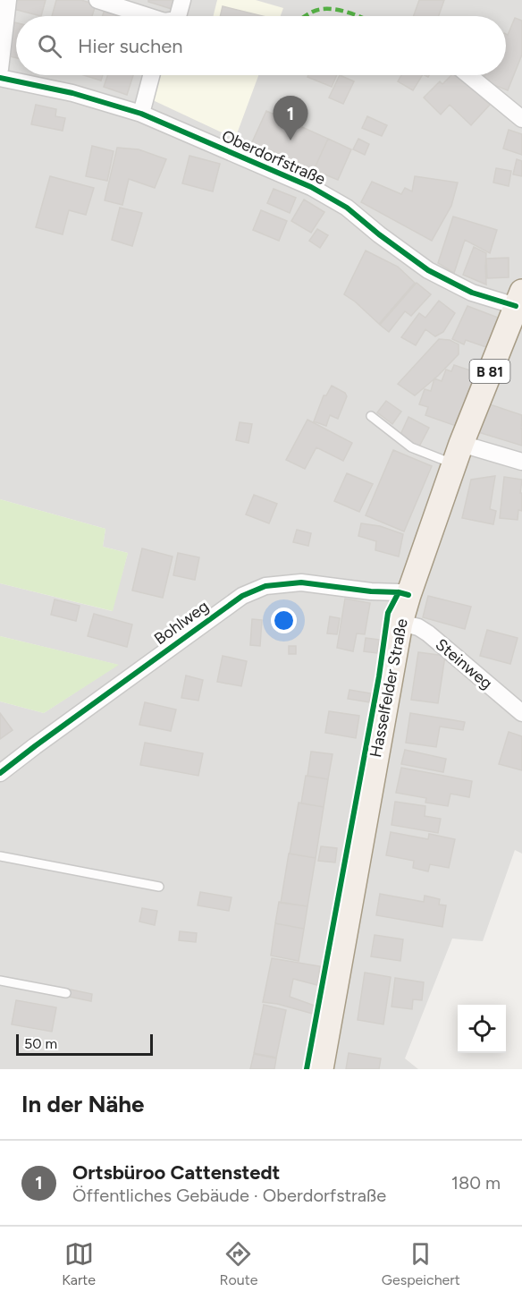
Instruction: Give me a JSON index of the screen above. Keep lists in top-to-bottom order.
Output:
{
  "streets": {
    "main road": ["B 81", "Hasselfelder Straße"],
    "street": ["Oberdorfstraße", "Bohlweg", "Steinweg"]
  },
  "crossings": [
    ["Oberdorfstraße", "Hasselfelder Straße"],
    ["Bohlweg", "Hasselfelder Straße"],
    ["Steinweg", "Hasselfelder Straße"]
  ],
  "scale_bar": "50 m",
  "page": {
    "search": "Hier suchen",
    "pins": "1",
    "scale": "50 m",
    "heading": "In der Nähe",
    "list": [
      {
        "mark": "1",
        "name": "Ortsbüroo Cattenstedt",
        "note": "Öffentliches Gebäude · Oberdorfstraße",
        "value": "180 m"
      }
    ],
    "nav": ["Karte", "Route", "Gespeichert"]
  }
}
